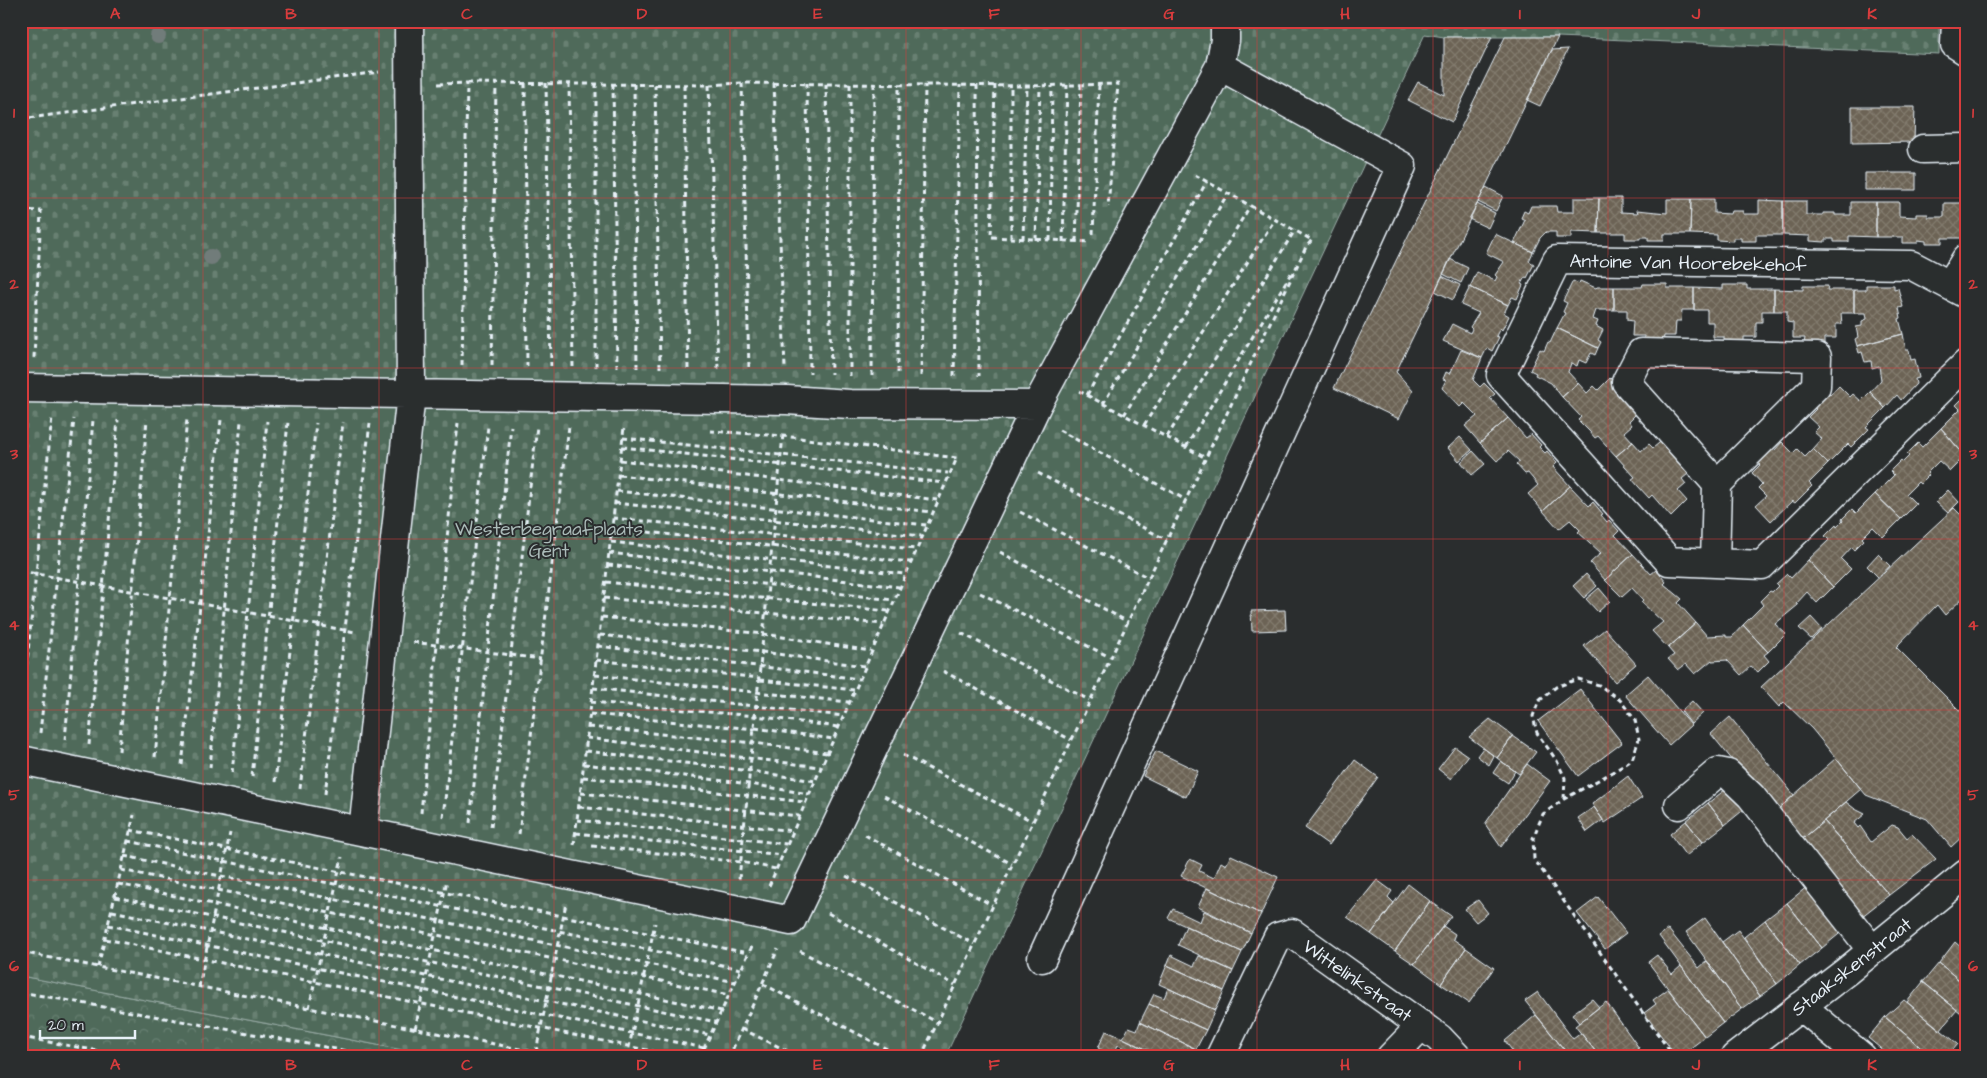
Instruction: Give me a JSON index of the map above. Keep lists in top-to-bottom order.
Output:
{
  "streets": {
    "street": ["Antoine Van Hoorebekehof", "Staakskenstraat", "Wittelinkstraat"]
  },
  "parks": ["Westerbegraafplaats Gent"],
  "scale_bar": "20 m",
  "grid": {
    "columns": [
      "A",
      "B",
      "C",
      "D",
      "E",
      "F",
      "G",
      "H",
      "I",
      "J",
      "K"
    ],
    "rows": [
      "1",
      "2",
      "3",
      "4",
      "5",
      "6"
    ]
  }
}
